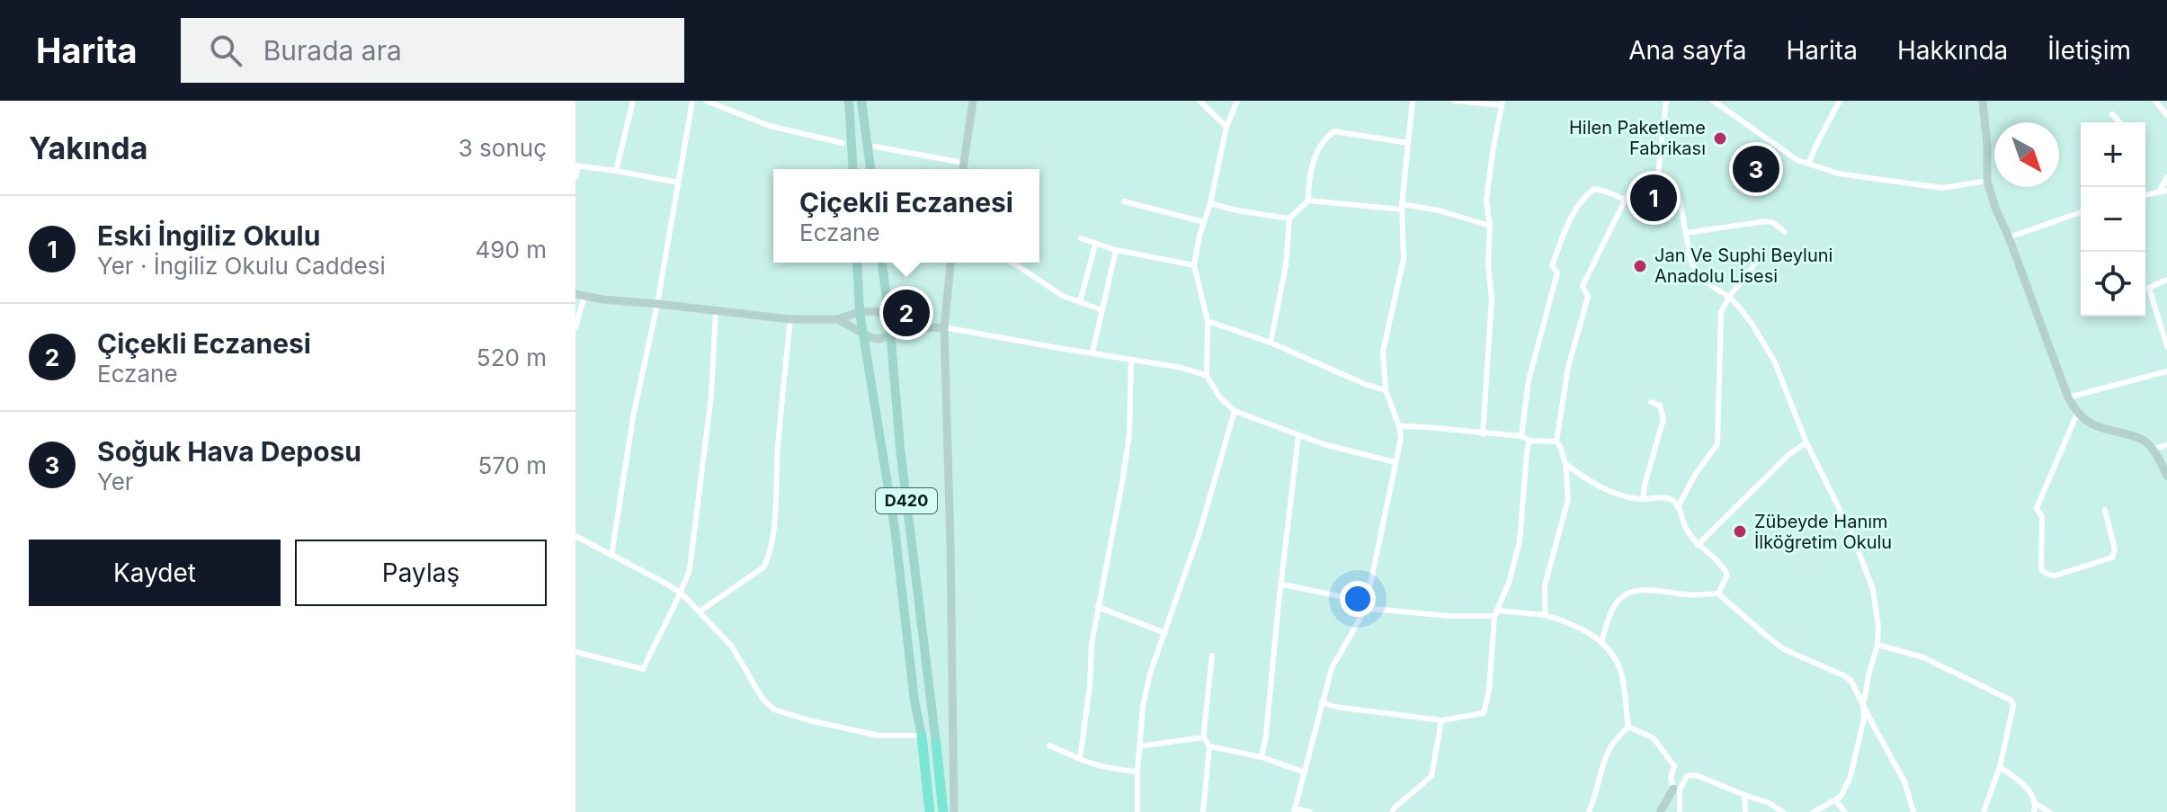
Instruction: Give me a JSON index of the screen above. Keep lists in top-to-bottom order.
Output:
{
  "streets": {
    "highway": ["D420"]
  },
  "places": ["Hilen Paketleme Fabrikası", "Jan Ve Suphi Beyluni Anadolu Lisesi", "Zübeyde Hanım İlköğretim Okulu"],
  "north": "bottom right",
  "page": {
    "header": "Harita",
    "search": "Burada ara",
    "nav": [
      "Ana sayfa",
      "Harita",
      "Hakkında",
      "İletişim"
    ],
    "heading": ["Yakında", "3 sonuç"],
    "map_buttons": ["+", "−"],
    "pins": ["3", "1", "2"],
    "popup": ["Çiçekli Eczanesi", "Eczane"],
    "list": [
      {
        "mark": "1",
        "name": "Eski İngiliz Okulu",
        "note": "Yer · İngiliz Okulu Caddesi",
        "value": "490 m"
      },
      {
        "mark": "2",
        "name": "Çiçekli Eczanesi",
        "note": "Eczane",
        "value": "520 m"
      },
      {
        "mark": "3",
        "name": "Soğuk Hava Deposu",
        "note": "Yer",
        "value": "570 m"
      }
    ],
    "buttons": ["Kaydet", "Paylaş"]
  }
}
